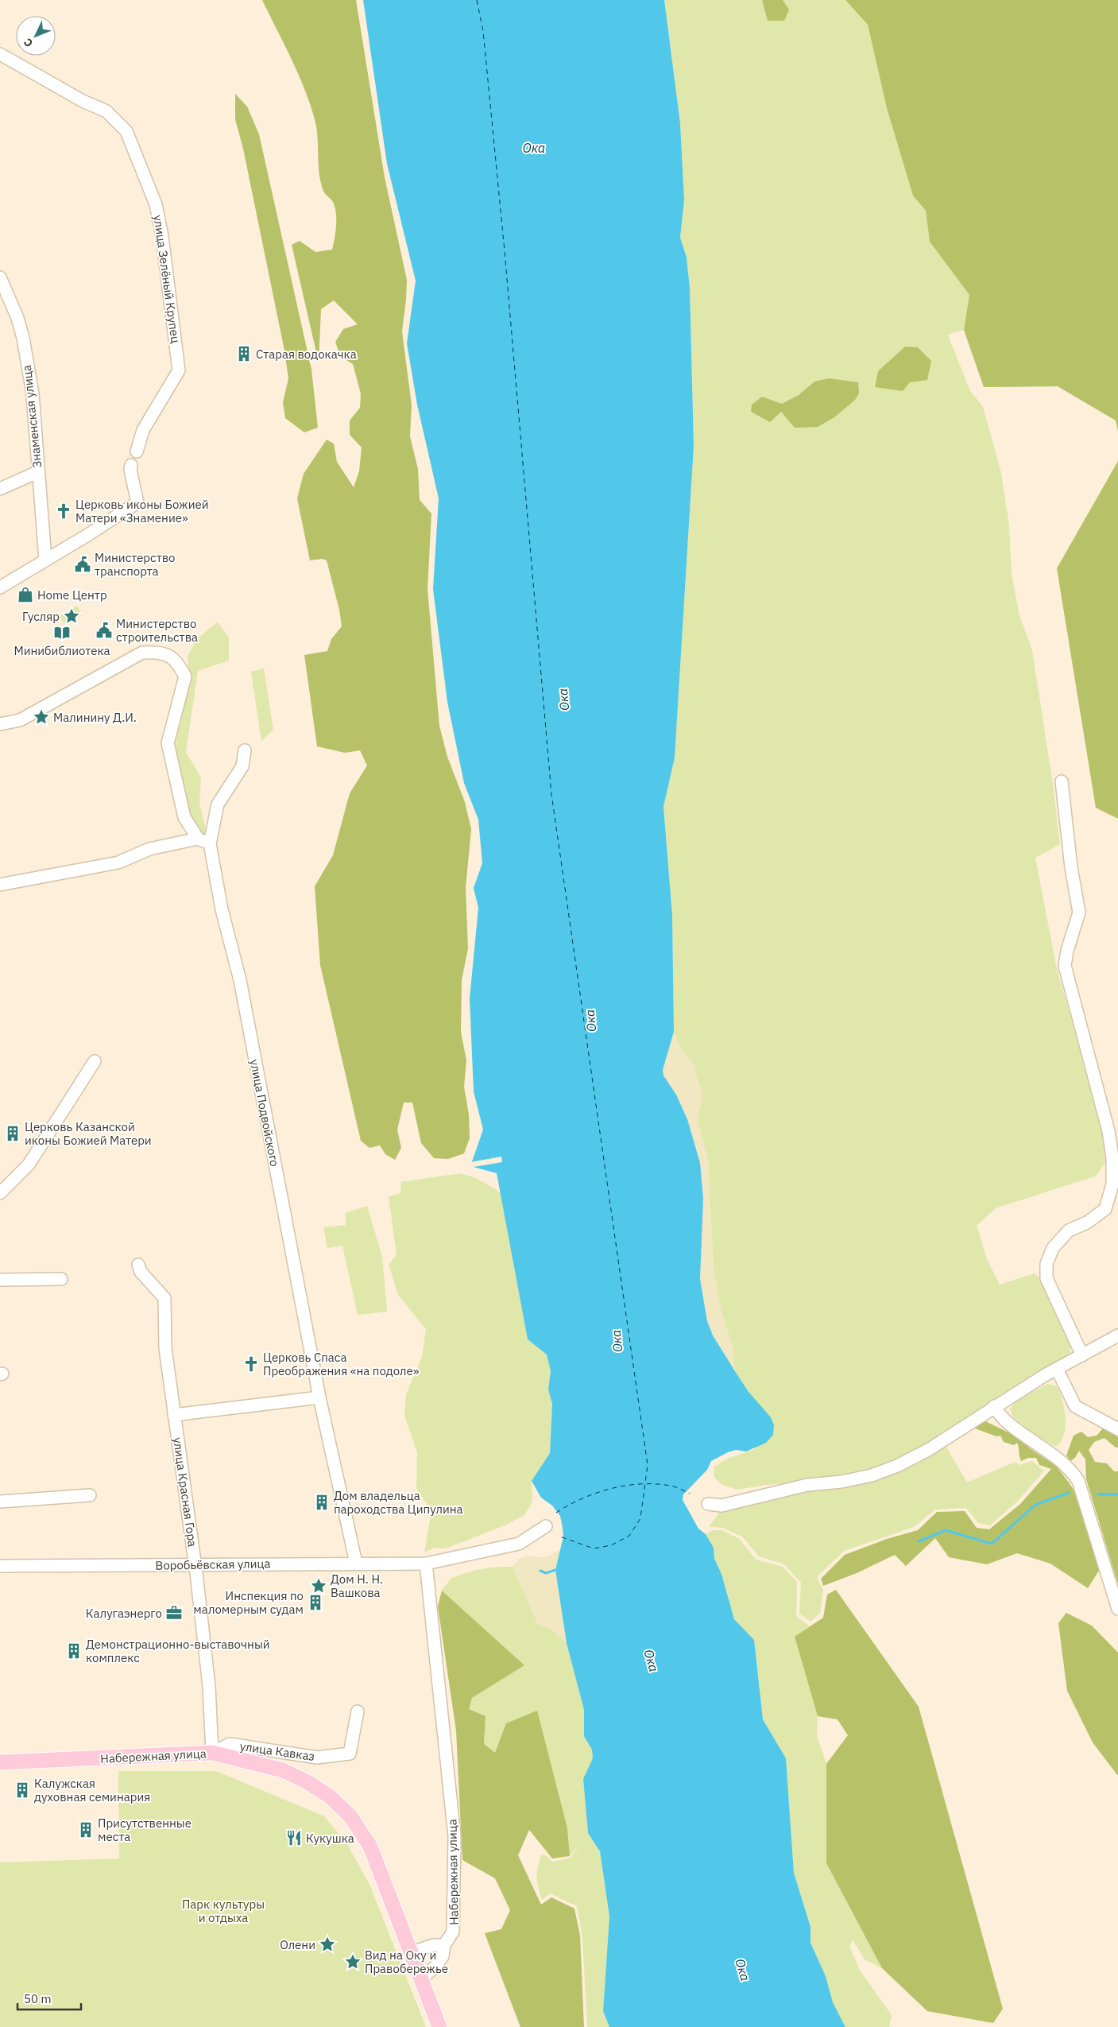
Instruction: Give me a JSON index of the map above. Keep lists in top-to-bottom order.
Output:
{
  "streets": {
    "main road": ["Набережная улица"],
    "street": [
      "улица Зелёный Крупец",
      "Знаменская улица",
      "улица Подвойского",
      "улица Красная Гора",
      "Воробьёвская улица",
      "улица Кавказ"
    ]
  },
  "crossings": [
    ["улица Подвойского", "Воробьёвская улица"],
    ["улица Красная Гора", "Воробьёвская улица"],
    ["улица Красная Гора", "улица Кавказ"],
    ["улица Красная Гора", "Набережная улица"],
    ["Воробьёвская улица", "Набережная улица"],
    ["улица Кавказ", "Набережная улица"]
  ],
  "water": ["Ока"],
  "parks": ["Парк культуры и отдыха"],
  "places": {
    "building": [
      "Старая водокачка",
      "Церковь Казанской иконы Божией Матери",
      "Дом владельца пароходства Ципулина",
      "Инспекция по маломерным судам",
      "Демонстрационно-выставочный комплекс",
      "Калужская духовная семинария",
      "Присутственные места"
    ],
    "church": ["Церковь иконы Божией Матери «Знамение»", "Церковь Спаса Преображения «на подоле»"],
    "public building": ["Министерство транспорта", "Министерство строительства"],
    "shop": ["Home Центр"],
    "place": [
      "Гусляр",
      "Малинину Д.И.",
      "Дом Н. Н. Вашкова",
      "Олени",
      "Вид на Оку и Правобережье"
    ],
    "library": ["Минибиблиотека"],
    "office": ["Калугаэнерго"],
    "restaurant": ["Кукушка"]
  },
  "scale_bar": "50 m",
  "north": "bottom left"
}
